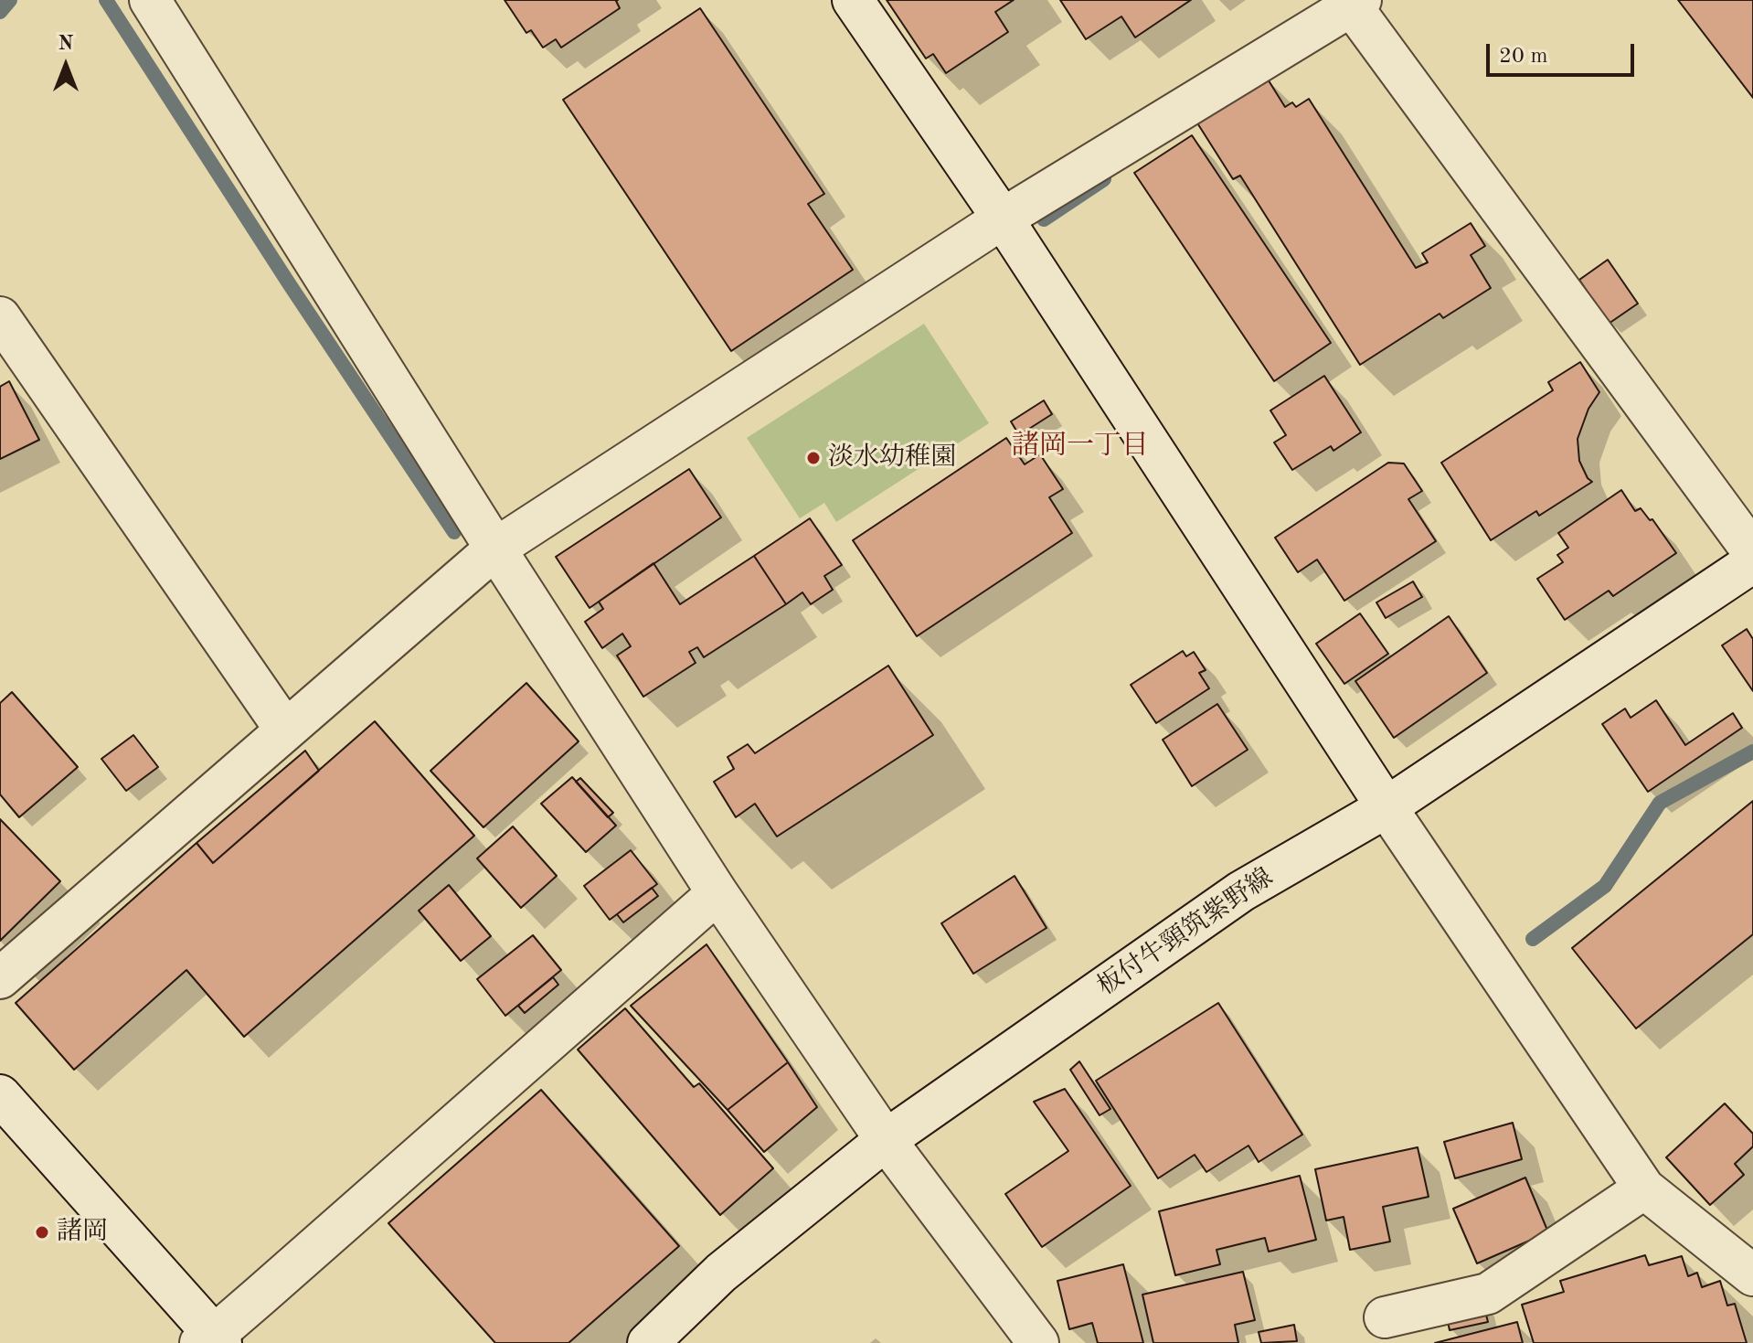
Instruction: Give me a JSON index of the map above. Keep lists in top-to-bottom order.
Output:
{
  "streets": {
    "street": ["板付牛頸筑紫野線"]
  },
  "districts": ["諸岡一丁目"],
  "places": ["淡水幼稚園", "諸岡"],
  "scale_bar": "20 m",
  "north": "top"
}
